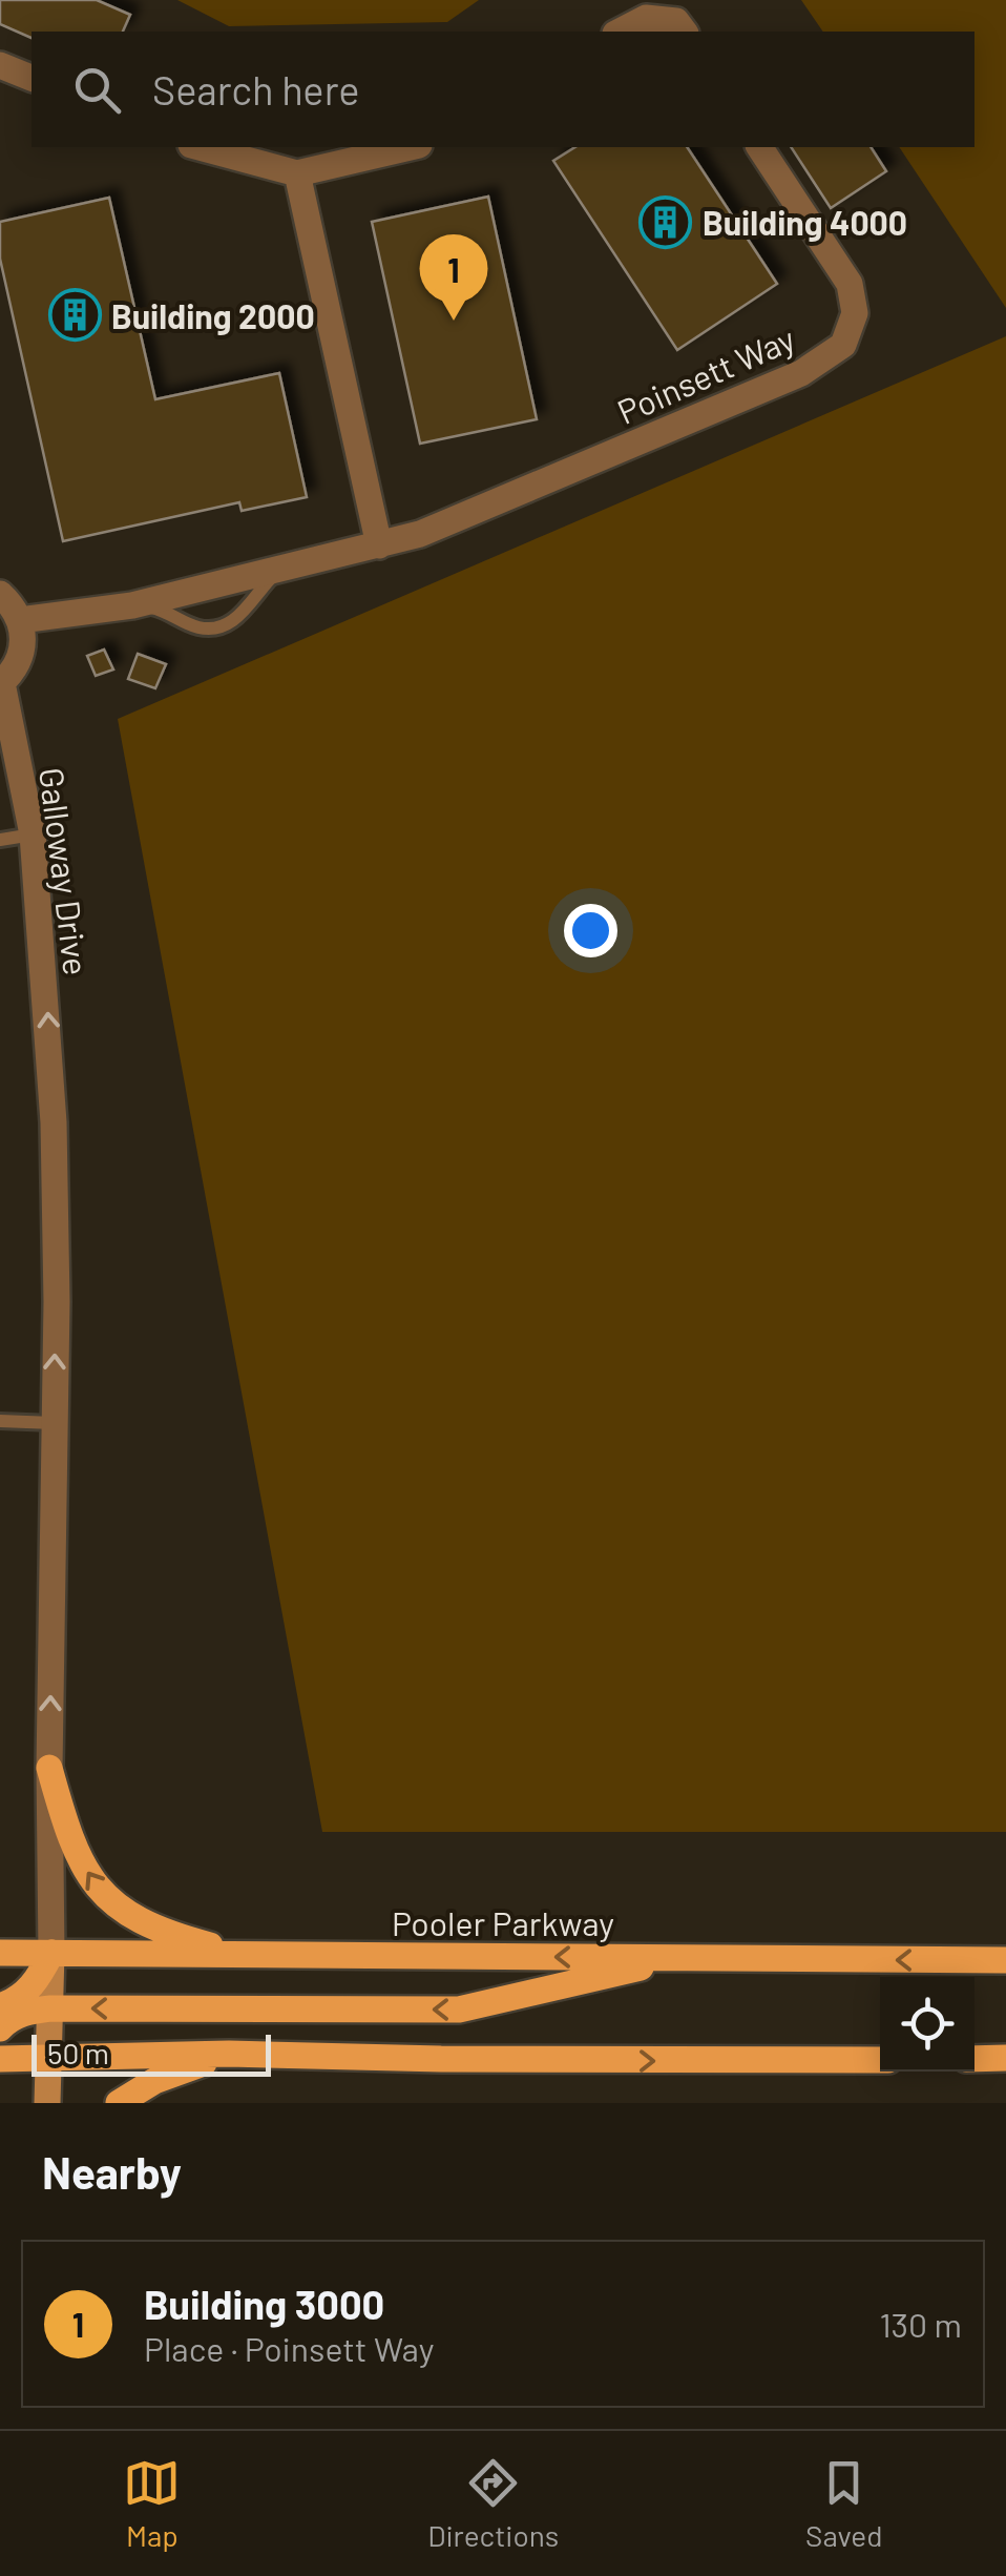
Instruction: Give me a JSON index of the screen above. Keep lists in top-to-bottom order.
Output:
{
  "streets": {
    "main road": ["Pooler Parkway"],
    "street": ["Poinsett Way", "Galloway Drive"]
  },
  "crossings": [
    ["Galloway Drive", "Pooler Parkway"]
  ],
  "one_way": ["Galloway Drive"],
  "places": {
    "building": ["Building 4000", "Building 2000"]
  },
  "scale_bar": "50 m",
  "page": {
    "search": "Search here",
    "pins": "1",
    "scale": "50 m",
    "heading": "Nearby",
    "list": [
      {
        "mark": "1",
        "name": "Building 3000",
        "note": "Place · Poinsett Way",
        "value": "130 m"
      }
    ],
    "nav": ["Map", "Directions", "Saved"]
  }
}
